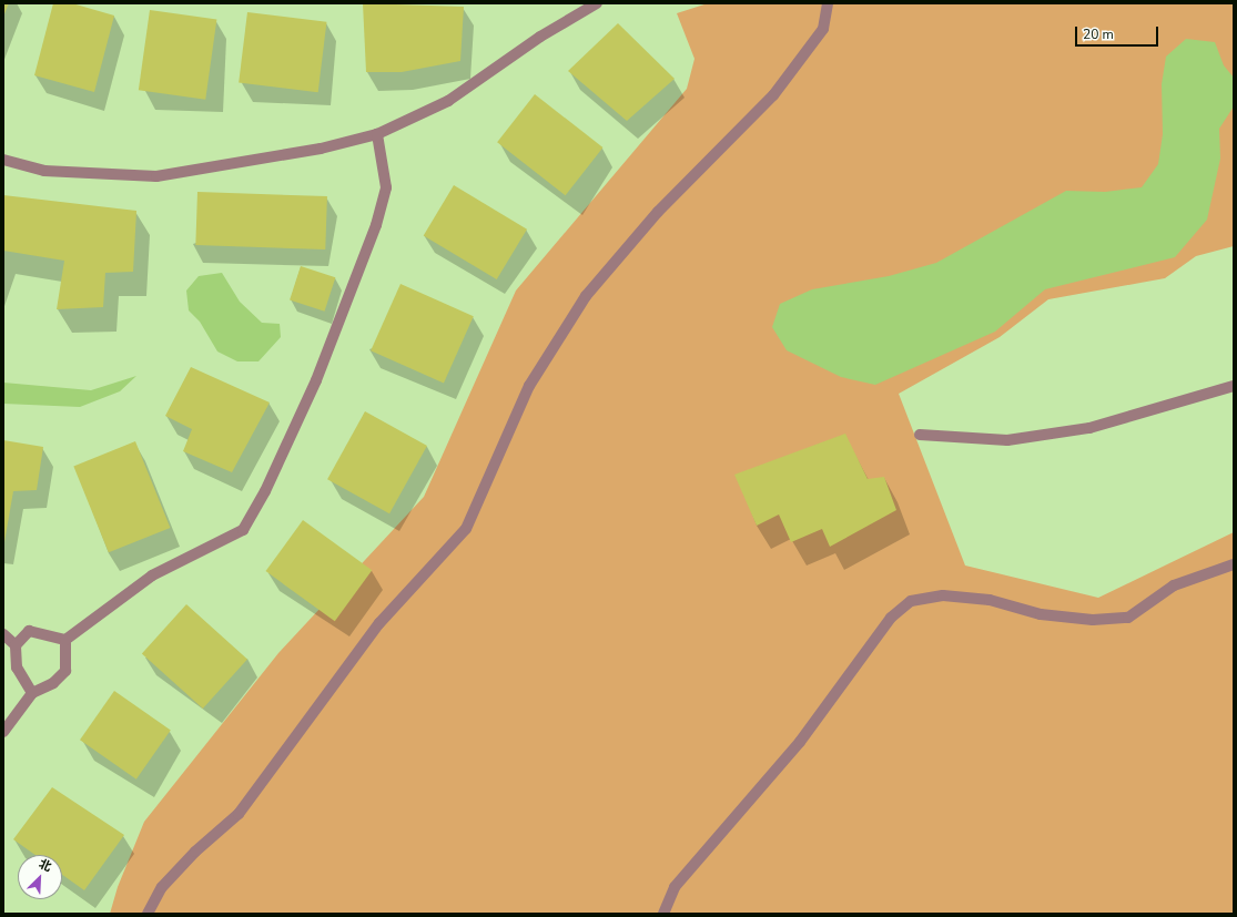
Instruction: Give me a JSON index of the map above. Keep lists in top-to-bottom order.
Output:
{
  "scale_bar": "20 m",
  "north": "top right"
}
